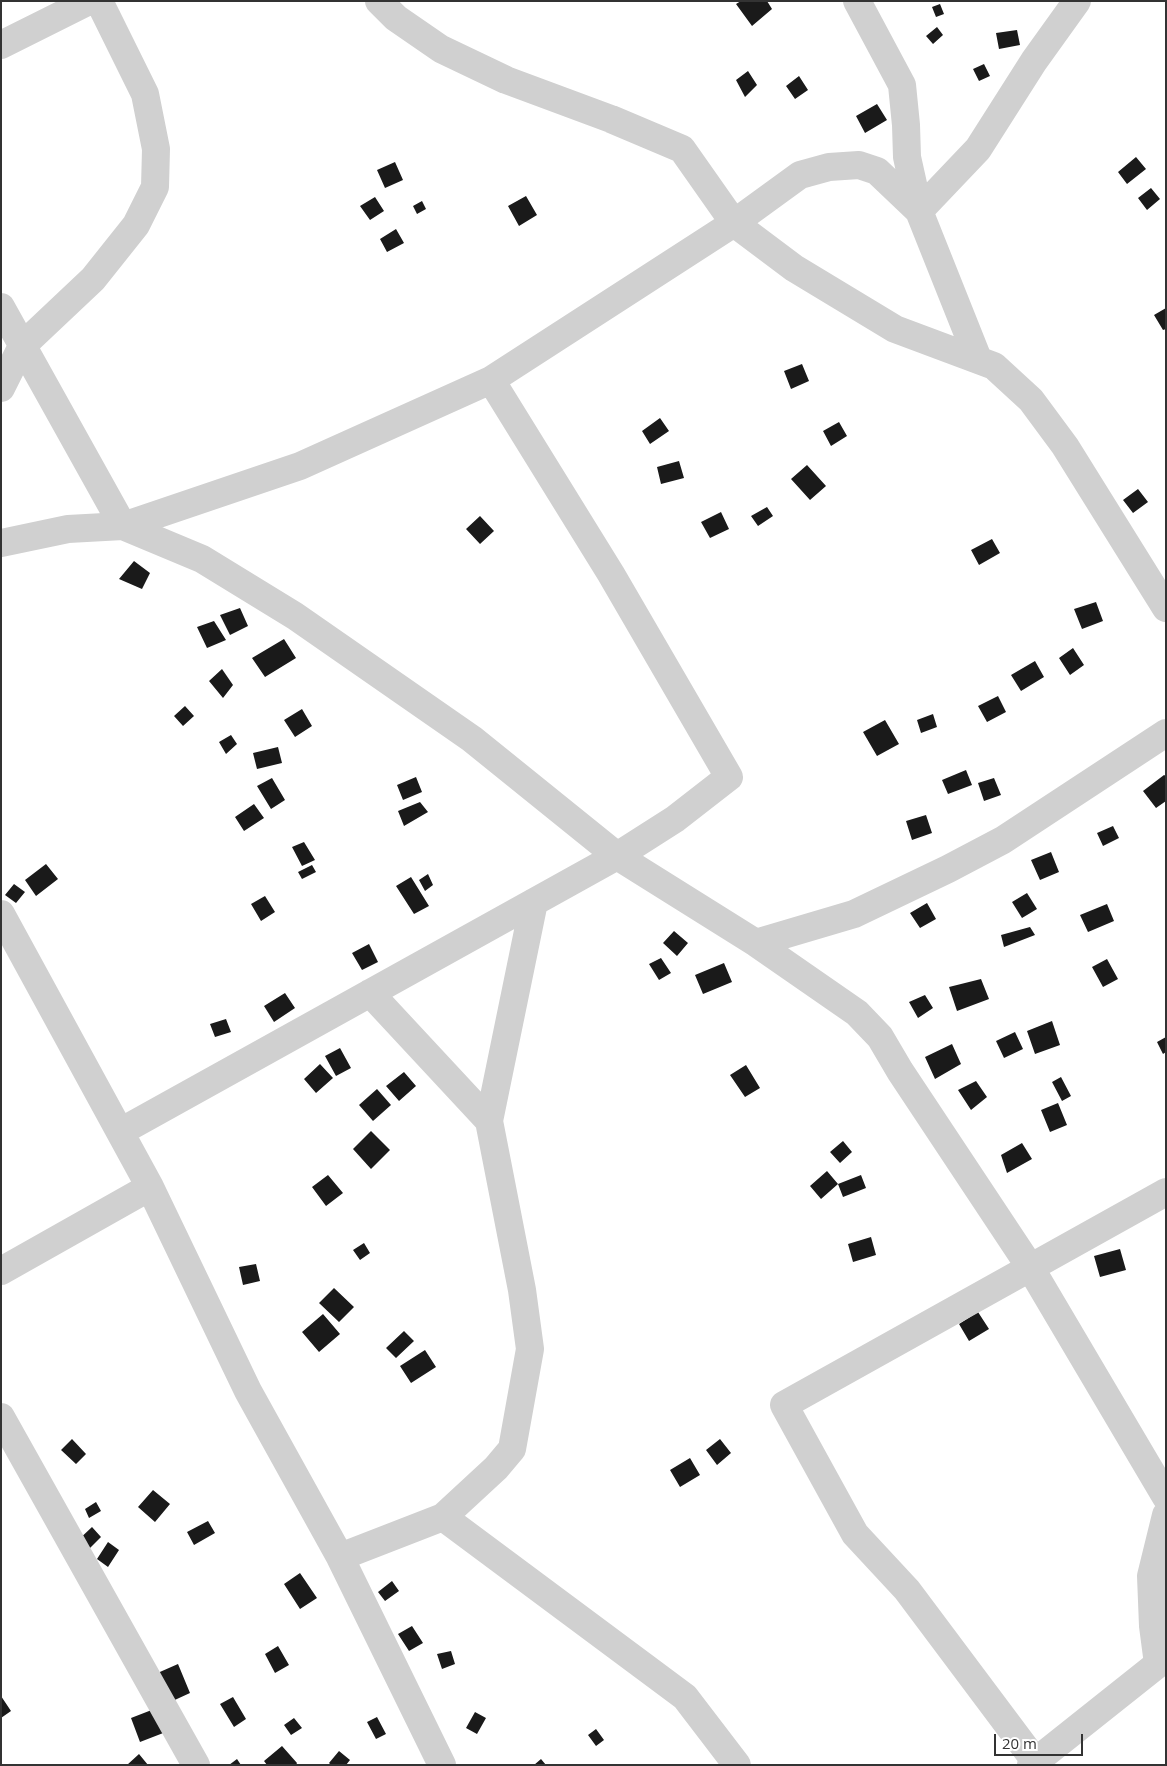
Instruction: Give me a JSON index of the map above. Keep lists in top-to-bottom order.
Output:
{
  "scale_bar": "20 m"
}
